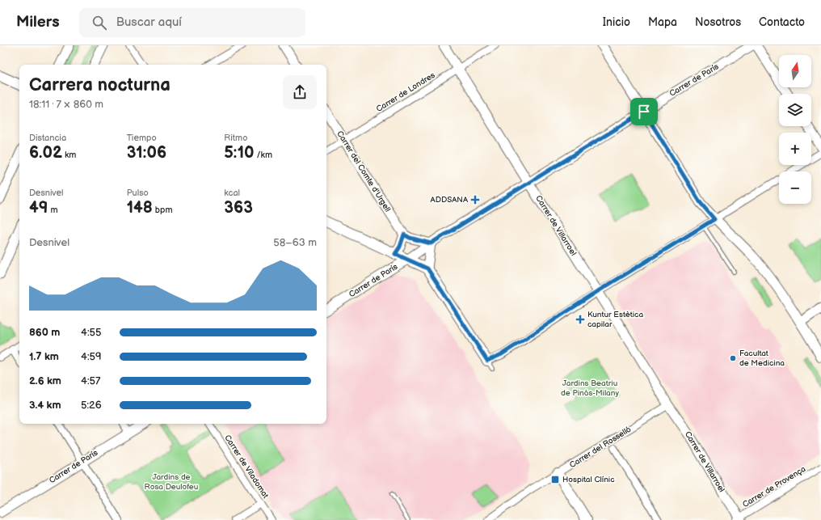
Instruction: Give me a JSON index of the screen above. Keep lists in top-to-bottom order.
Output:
{
  "streets": {
    "main road": ["Carrer de París", "Carrer del Comte d'Urgell", "Carrer de Villarroel"],
    "street": [
      "Carrer de Londres",
      "Carrer del Rosselló",
      "Carrer de Viladomat",
      "Carrer de Provença"
    ]
  },
  "crossings": [
    ["Carrer de París", "Carrer de Villarroel"],
    ["Carrer de Londres", "Carrer del Comte d'Urgell"],
    ["Carrer de Londres", "Carrer de Villarroel"],
    ["Carrer de Villarroel", "Carrer del Rosselló"],
    ["Carrer de Villarroel", "Carrer de Provença"]
  ],
  "parks": ["Jardins Beatriu de Pinós-Milany", "Jardins de Rosa Deulofeu"],
  "places": {
    "health": ["ADDSANA", "Kuntur Estètica capilar"],
    "other": ["Facultat de Medicina"],
    "transit": ["Hospital Clínic"]
  },
  "north": "top",
  "page": {
    "header": "Milers",
    "search": "Buscar aquí",
    "nav": [
      "Inicio",
      "Mapa",
      "Nosotros",
      "Contacto"
    ],
    "map_buttons": ["+", "−"],
    "heading": ["Carrera nocturna", "18:11 · 7 × 860 m"],
    "stats": [
      ["Distancia", "6.02 km"],
      ["Tiempo", "31:06"],
      ["Ritmo", "5:10 /km"],
      ["Desnivel", "49 m"],
      ["Pulso", "148 bpm"],
      ["kcal", "363"]
    ],
    "chart": ["Desnivel", "58–63 m"],
    "list": [
      {
        "name": "860 m",
        "note": "4:55"
      },
      {
        "name": "1.7 km",
        "note": "4:59"
      },
      {
        "name": "2.6 km",
        "note": "4:57"
      },
      {
        "name": "3.4 km",
        "note": "5:26"
      }
    ]
  }
}
